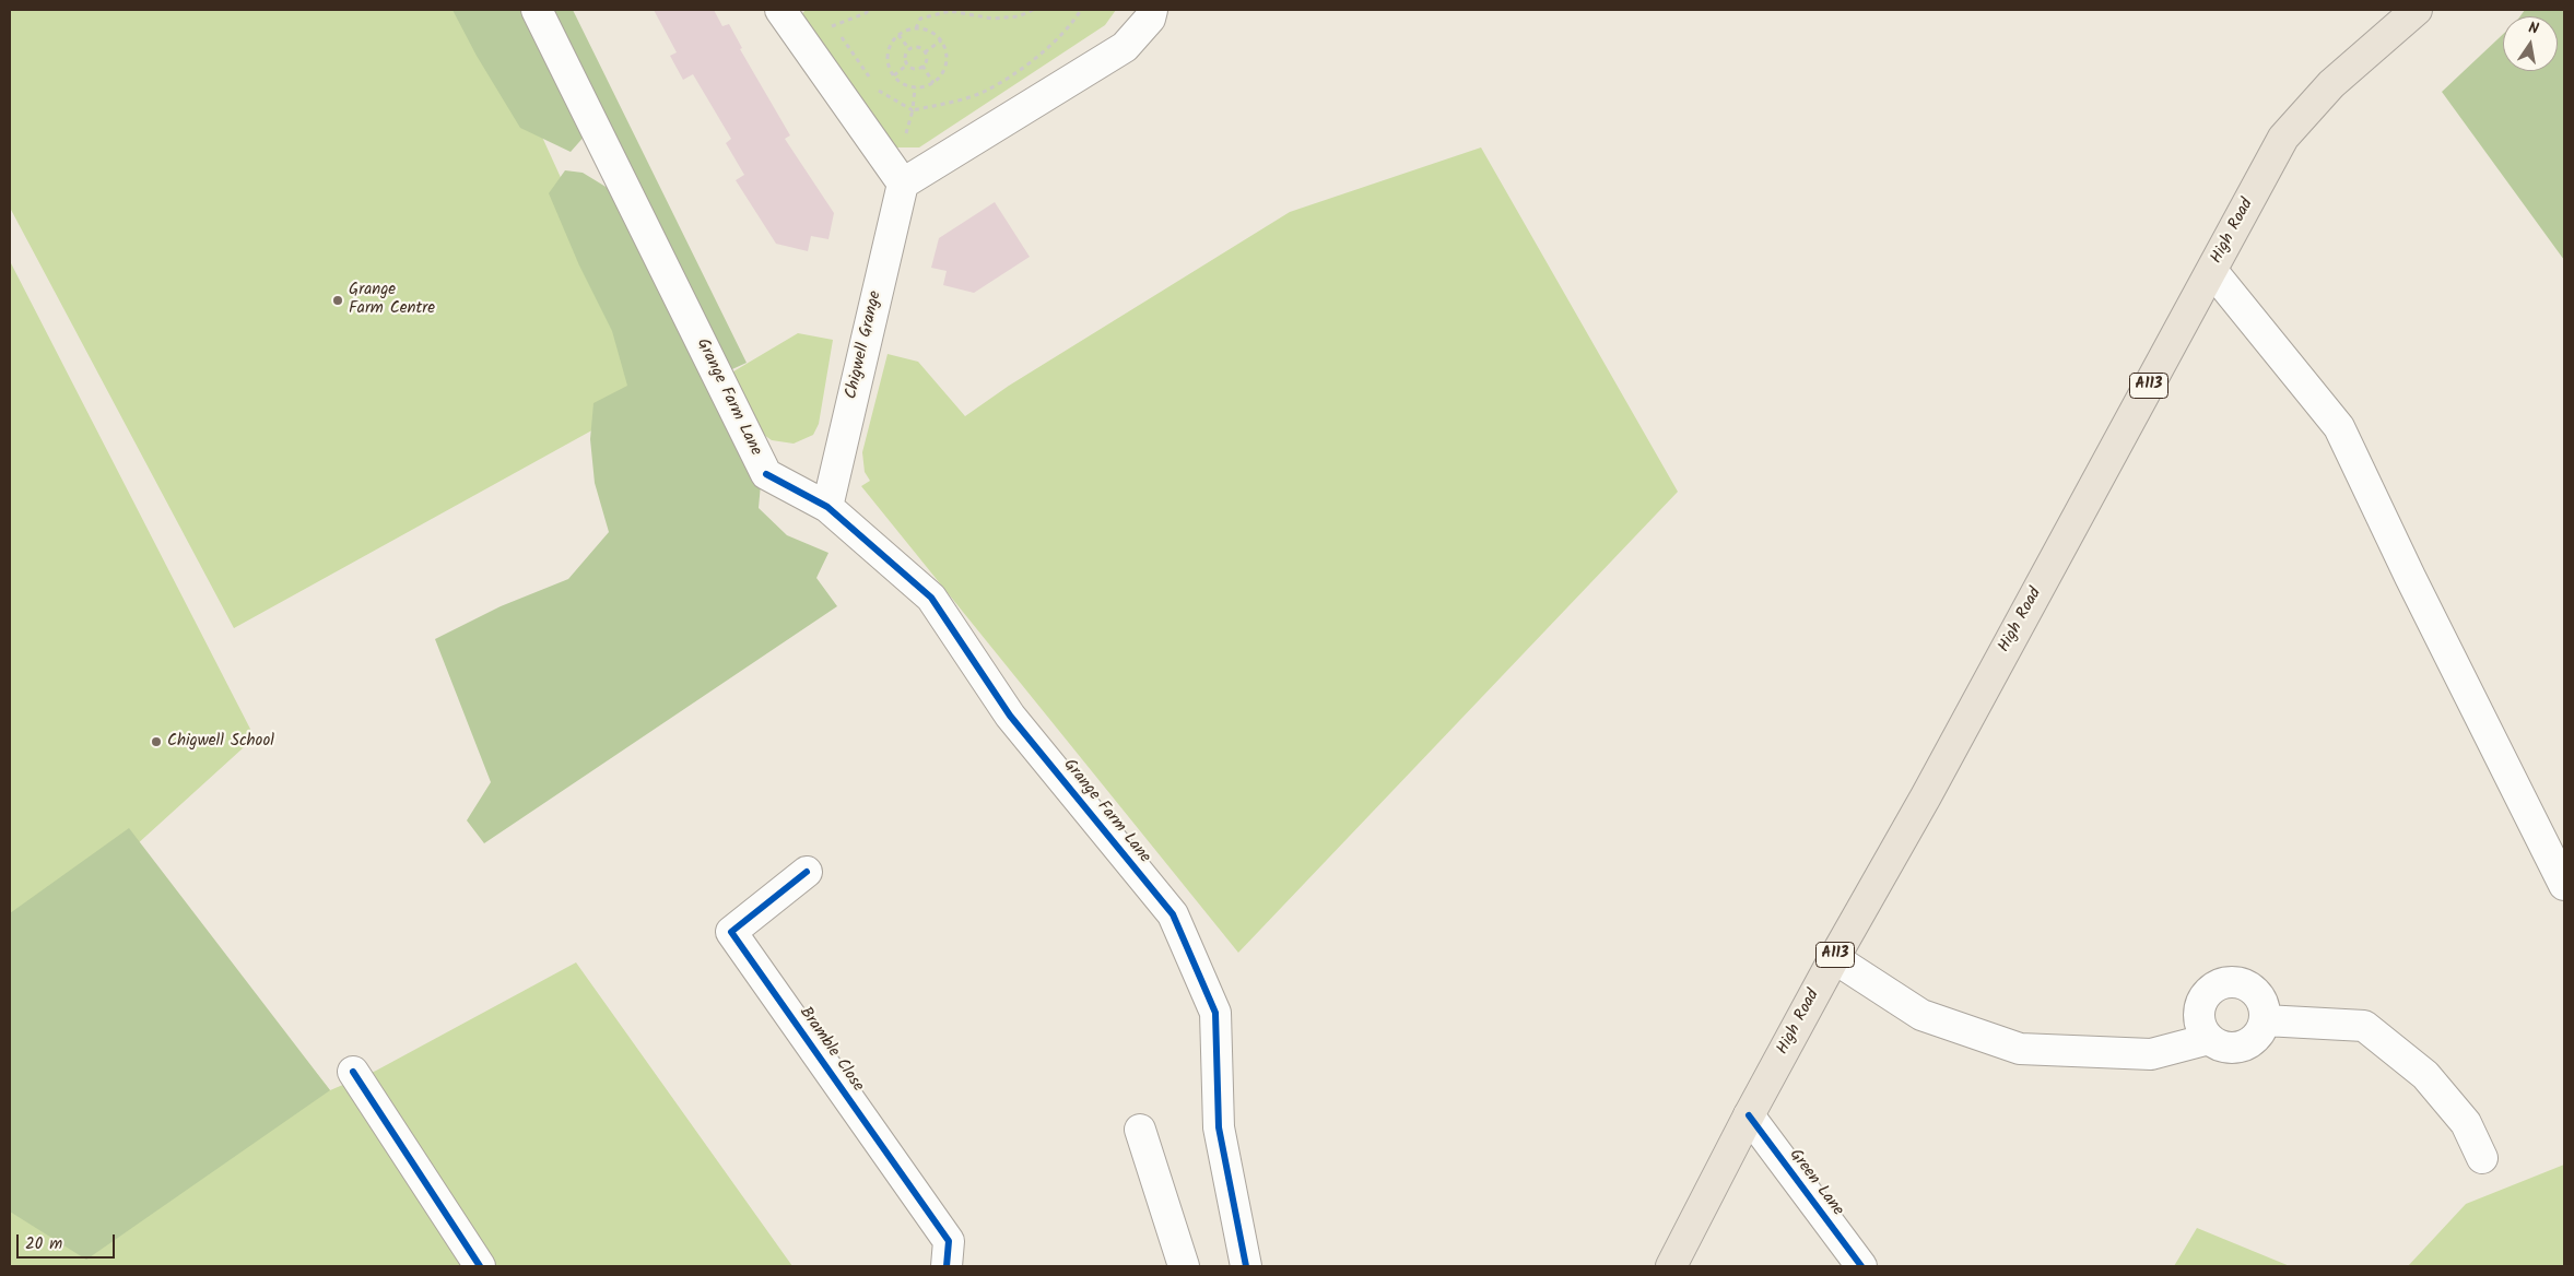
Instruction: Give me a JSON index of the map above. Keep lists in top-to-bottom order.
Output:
{
  "streets": {
    "main road": ["High Road", "A113"],
    "street": [
      "Chigwell Grange",
      "Grange Farm Lane",
      "Bramble Close",
      "Green Lane"
    ]
  },
  "crossings": [
    ["High Road", "Green Lane"],
    ["Chigwell Grange", "Grange Farm Lane"]
  ],
  "places": ["Grange Farm Centre", "Chigwell School"],
  "scale_bar": "20 m",
  "north": "top"
}
